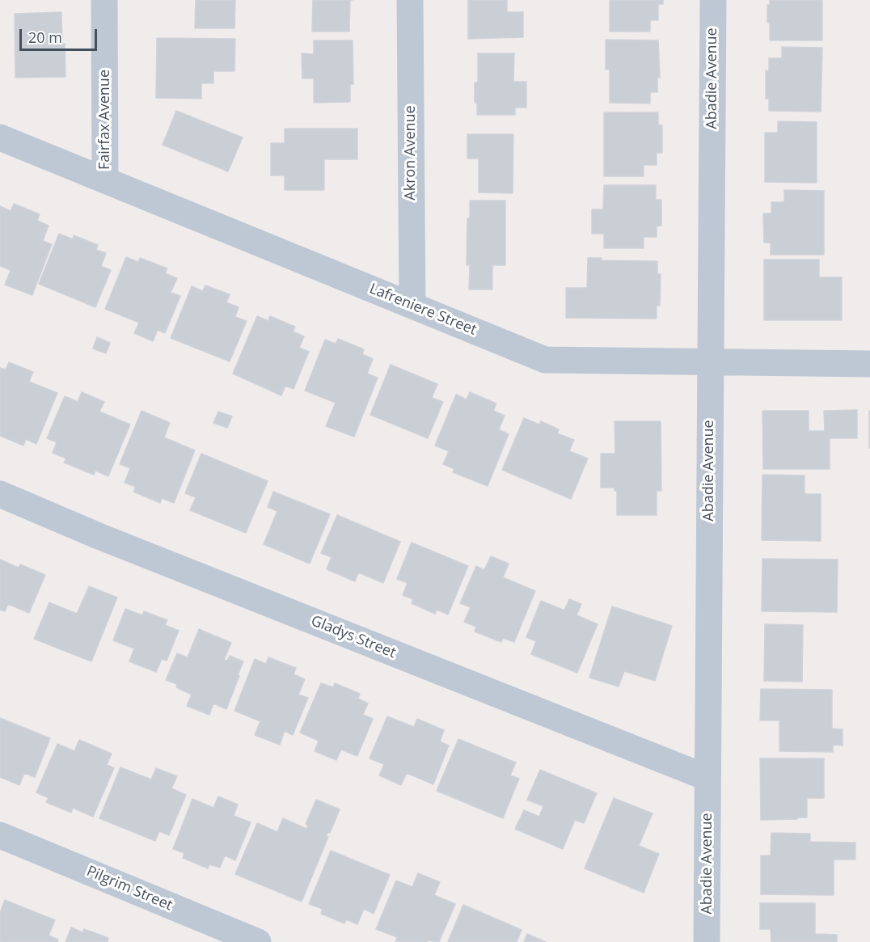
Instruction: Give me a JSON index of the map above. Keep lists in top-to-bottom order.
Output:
{
  "streets": {
    "street": [
      "Abadie Avenue",
      "Fairfax Avenue",
      "Akron Avenue",
      "Lafreniere Street",
      "Gladys Street",
      "Pilgrim Street"
    ]
  },
  "crossings": [
    ["Abadie Avenue", "Lafreniere Street"],
    ["Abadie Avenue", "Gladys Street"],
    ["Fairfax Avenue", "Lafreniere Street"],
    ["Akron Avenue", "Lafreniere Street"]
  ],
  "scale_bar": "20 m"
}
